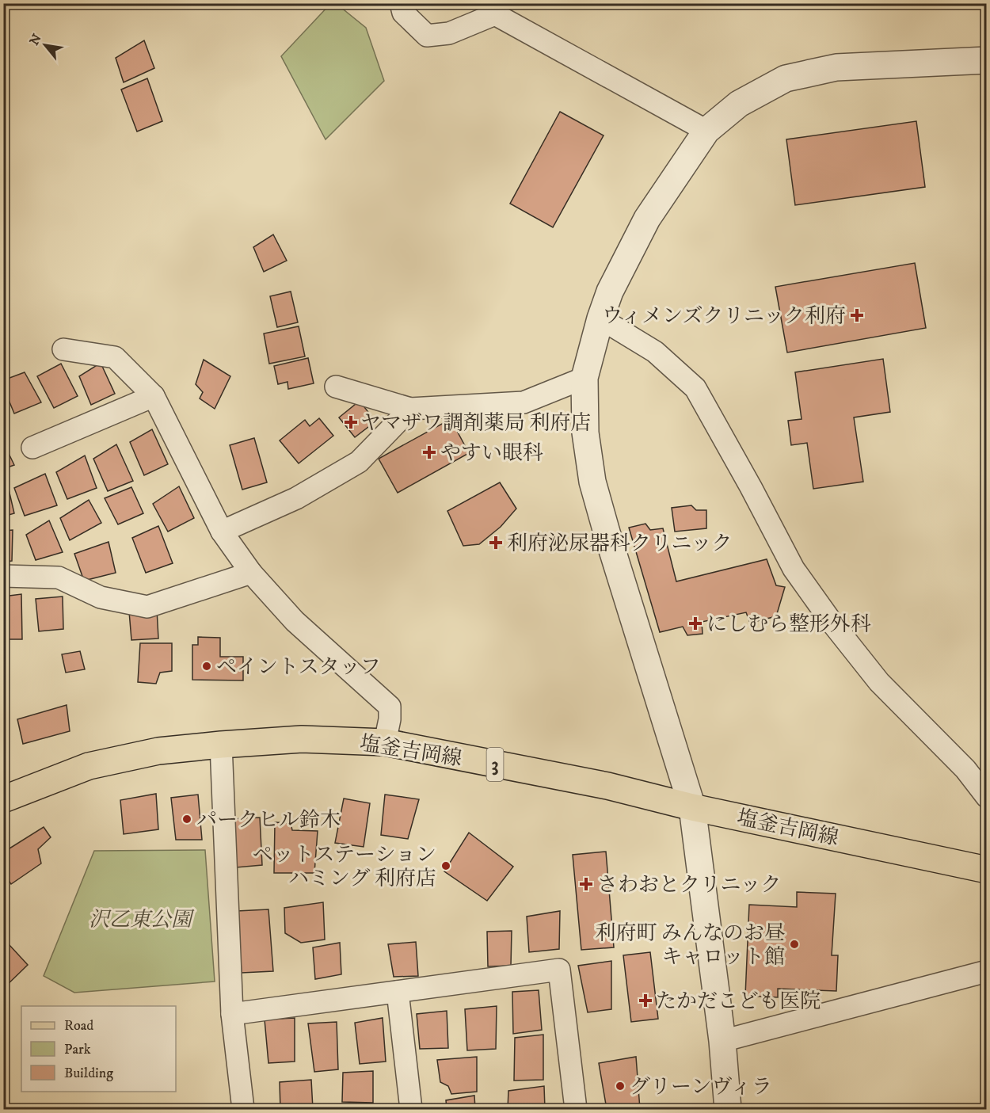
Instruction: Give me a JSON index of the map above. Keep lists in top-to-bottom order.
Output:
{
  "streets": {
    "main road": ["塩釜吉岡線", "3"]
  },
  "parks": ["沢乙東公園"],
  "places": {
    "health": [
      "ウィメンズクリニック利府",
      "ヤマザワ調剤薬局 利府店",
      "やすい眼科",
      "利府泌尿器科クリニック",
      "にしむら整形外科",
      "さわおとクリニック",
      "たかだこども医院"
    ],
    "other": [
      "ペイントスタッフ",
      "パークヒル鈴木",
      "ペットステーション ハミング 利府店",
      "利府町 みんなのお昼 キャロット館",
      "グリーンヴィラ"
    ]
  },
  "legend": ["Road", "Park", "Building"],
  "north": "top left"
}
